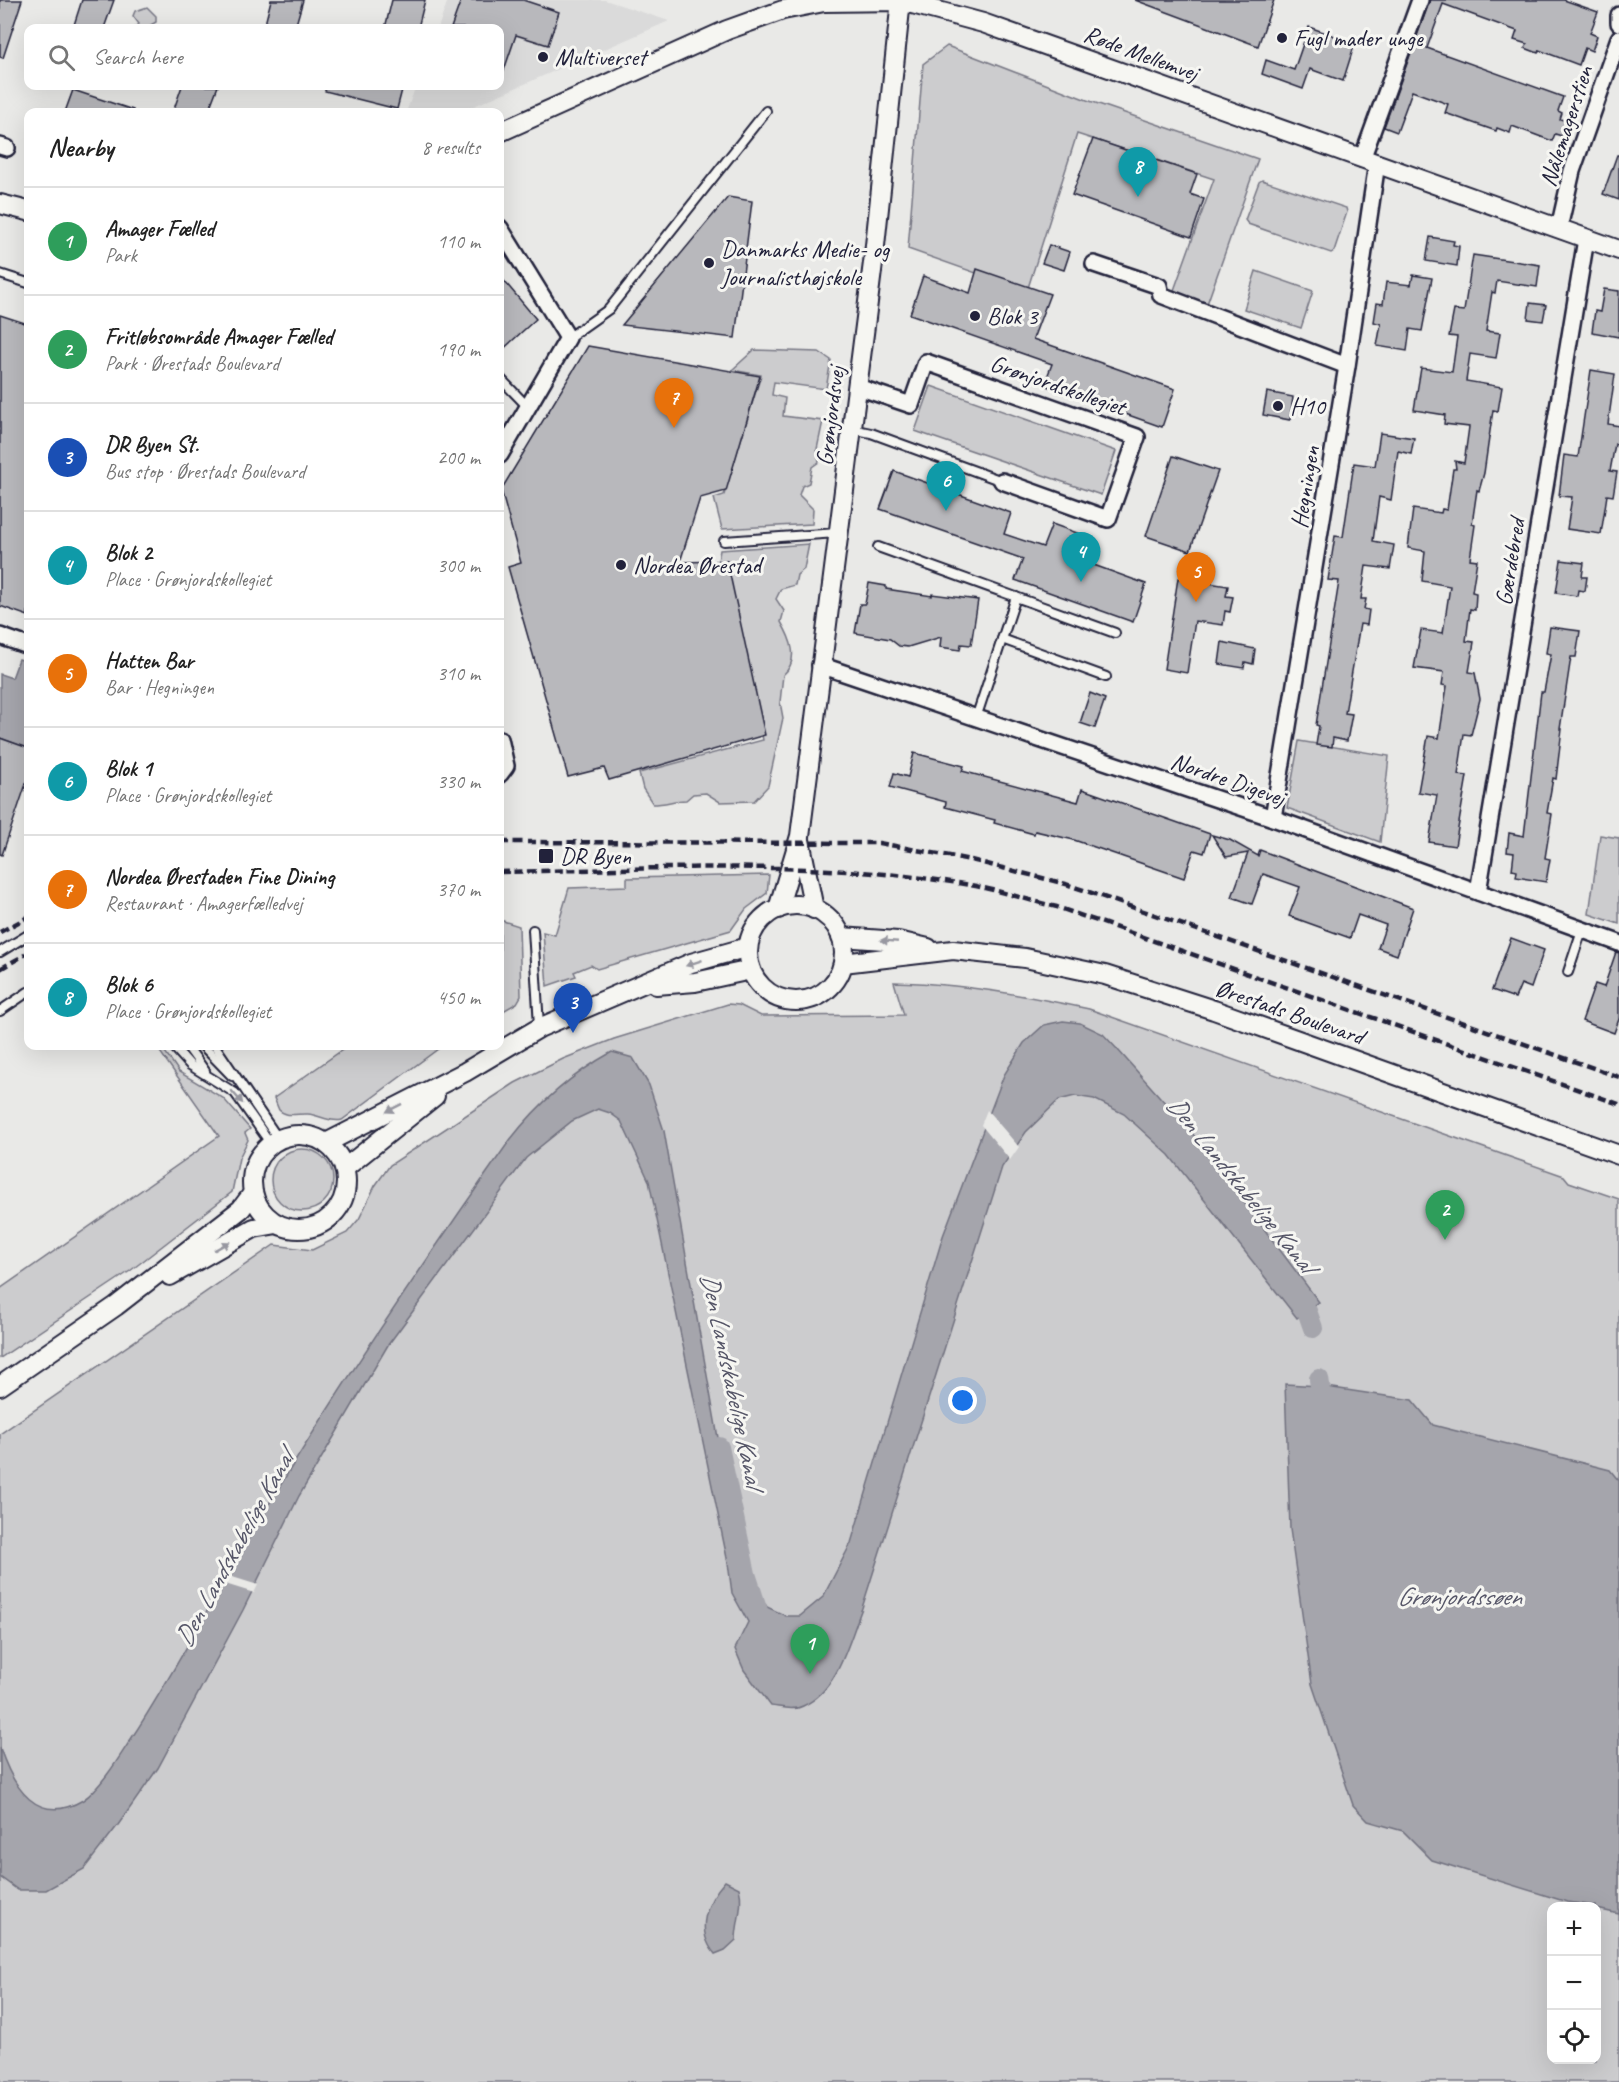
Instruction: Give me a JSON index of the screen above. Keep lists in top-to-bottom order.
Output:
{
  "streets": {
    "street": [
      "Røde Mellemvej",
      "Nålemagerstien",
      "Grønjordskollegiet",
      "Grønjordsvej",
      "Hegningen",
      "Gærdebred",
      "Nordre Digevej",
      "Ørestads Boulevard"
    ]
  },
  "crossings": [
    ["Røde Mellemvej", "Nålemagerstien"],
    ["Røde Mellemvej", "Grønjordsvej"],
    ["Røde Mellemvej", "Hegningen"],
    ["Røde Mellemvej", "Gærdebred"],
    ["Grønjordskollegiet", "Grønjordsvej"],
    ["Grønjordsvej", "Nordre Digevej"],
    ["Grønjordsvej", "Ørestads Boulevard"],
    ["Hegningen", "Nordre Digevej"],
    ["Gærdebred", "Nordre Digevej"]
  ],
  "water": ["Den Landskabelige Kanal", "Grønjordssøen"],
  "places": {
    "other": [
      "Fugl mader unge",
      "Multiverset",
      "Danmarks Medie- og Journalisthøjskole",
      "Blok 3",
      "H10",
      "Nordea Ørestad"
    ],
    "transit": ["DR Byen"]
  },
  "page": {
    "search": "Search here",
    "heading": ["Nearby", "8 results"],
    "pins": [
      "8",
      "7",
      "6",
      "4",
      "5",
      "3",
      "2",
      "1"
    ],
    "list": [
      {
        "mark": "1",
        "name": "Amager Fælled",
        "note": "Park",
        "value": "110 m"
      },
      {
        "mark": "2",
        "name": "Fritløbsområde Amager Fælled",
        "note": "Park · Ørestads Boulevard",
        "value": "190 m"
      },
      {
        "mark": "3",
        "name": "DR Byen St.",
        "note": "Bus stop · Ørestads Boulevard",
        "value": "200 m"
      },
      {
        "mark": "4",
        "name": "Blok 2",
        "note": "Place · Grønjordskollegiet",
        "value": "300 m"
      },
      {
        "mark": "5",
        "name": "Hatten Bar",
        "note": "Bar · Hegningen",
        "value": "310 m"
      },
      {
        "mark": "6",
        "name": "Blok 1",
        "note": "Place · Grønjordskollegiet",
        "value": "330 m"
      },
      {
        "mark": "7",
        "name": "Nordea Ørestaden Fine Dining",
        "note": "Restaurant · Amagerfælledvej",
        "value": "370 m"
      },
      {
        "mark": "8",
        "name": "Blok 6",
        "note": "Place · Grønjordskollegiet",
        "value": "450 m"
      }
    ],
    "map_buttons": ["+", "−"]
  }
}
